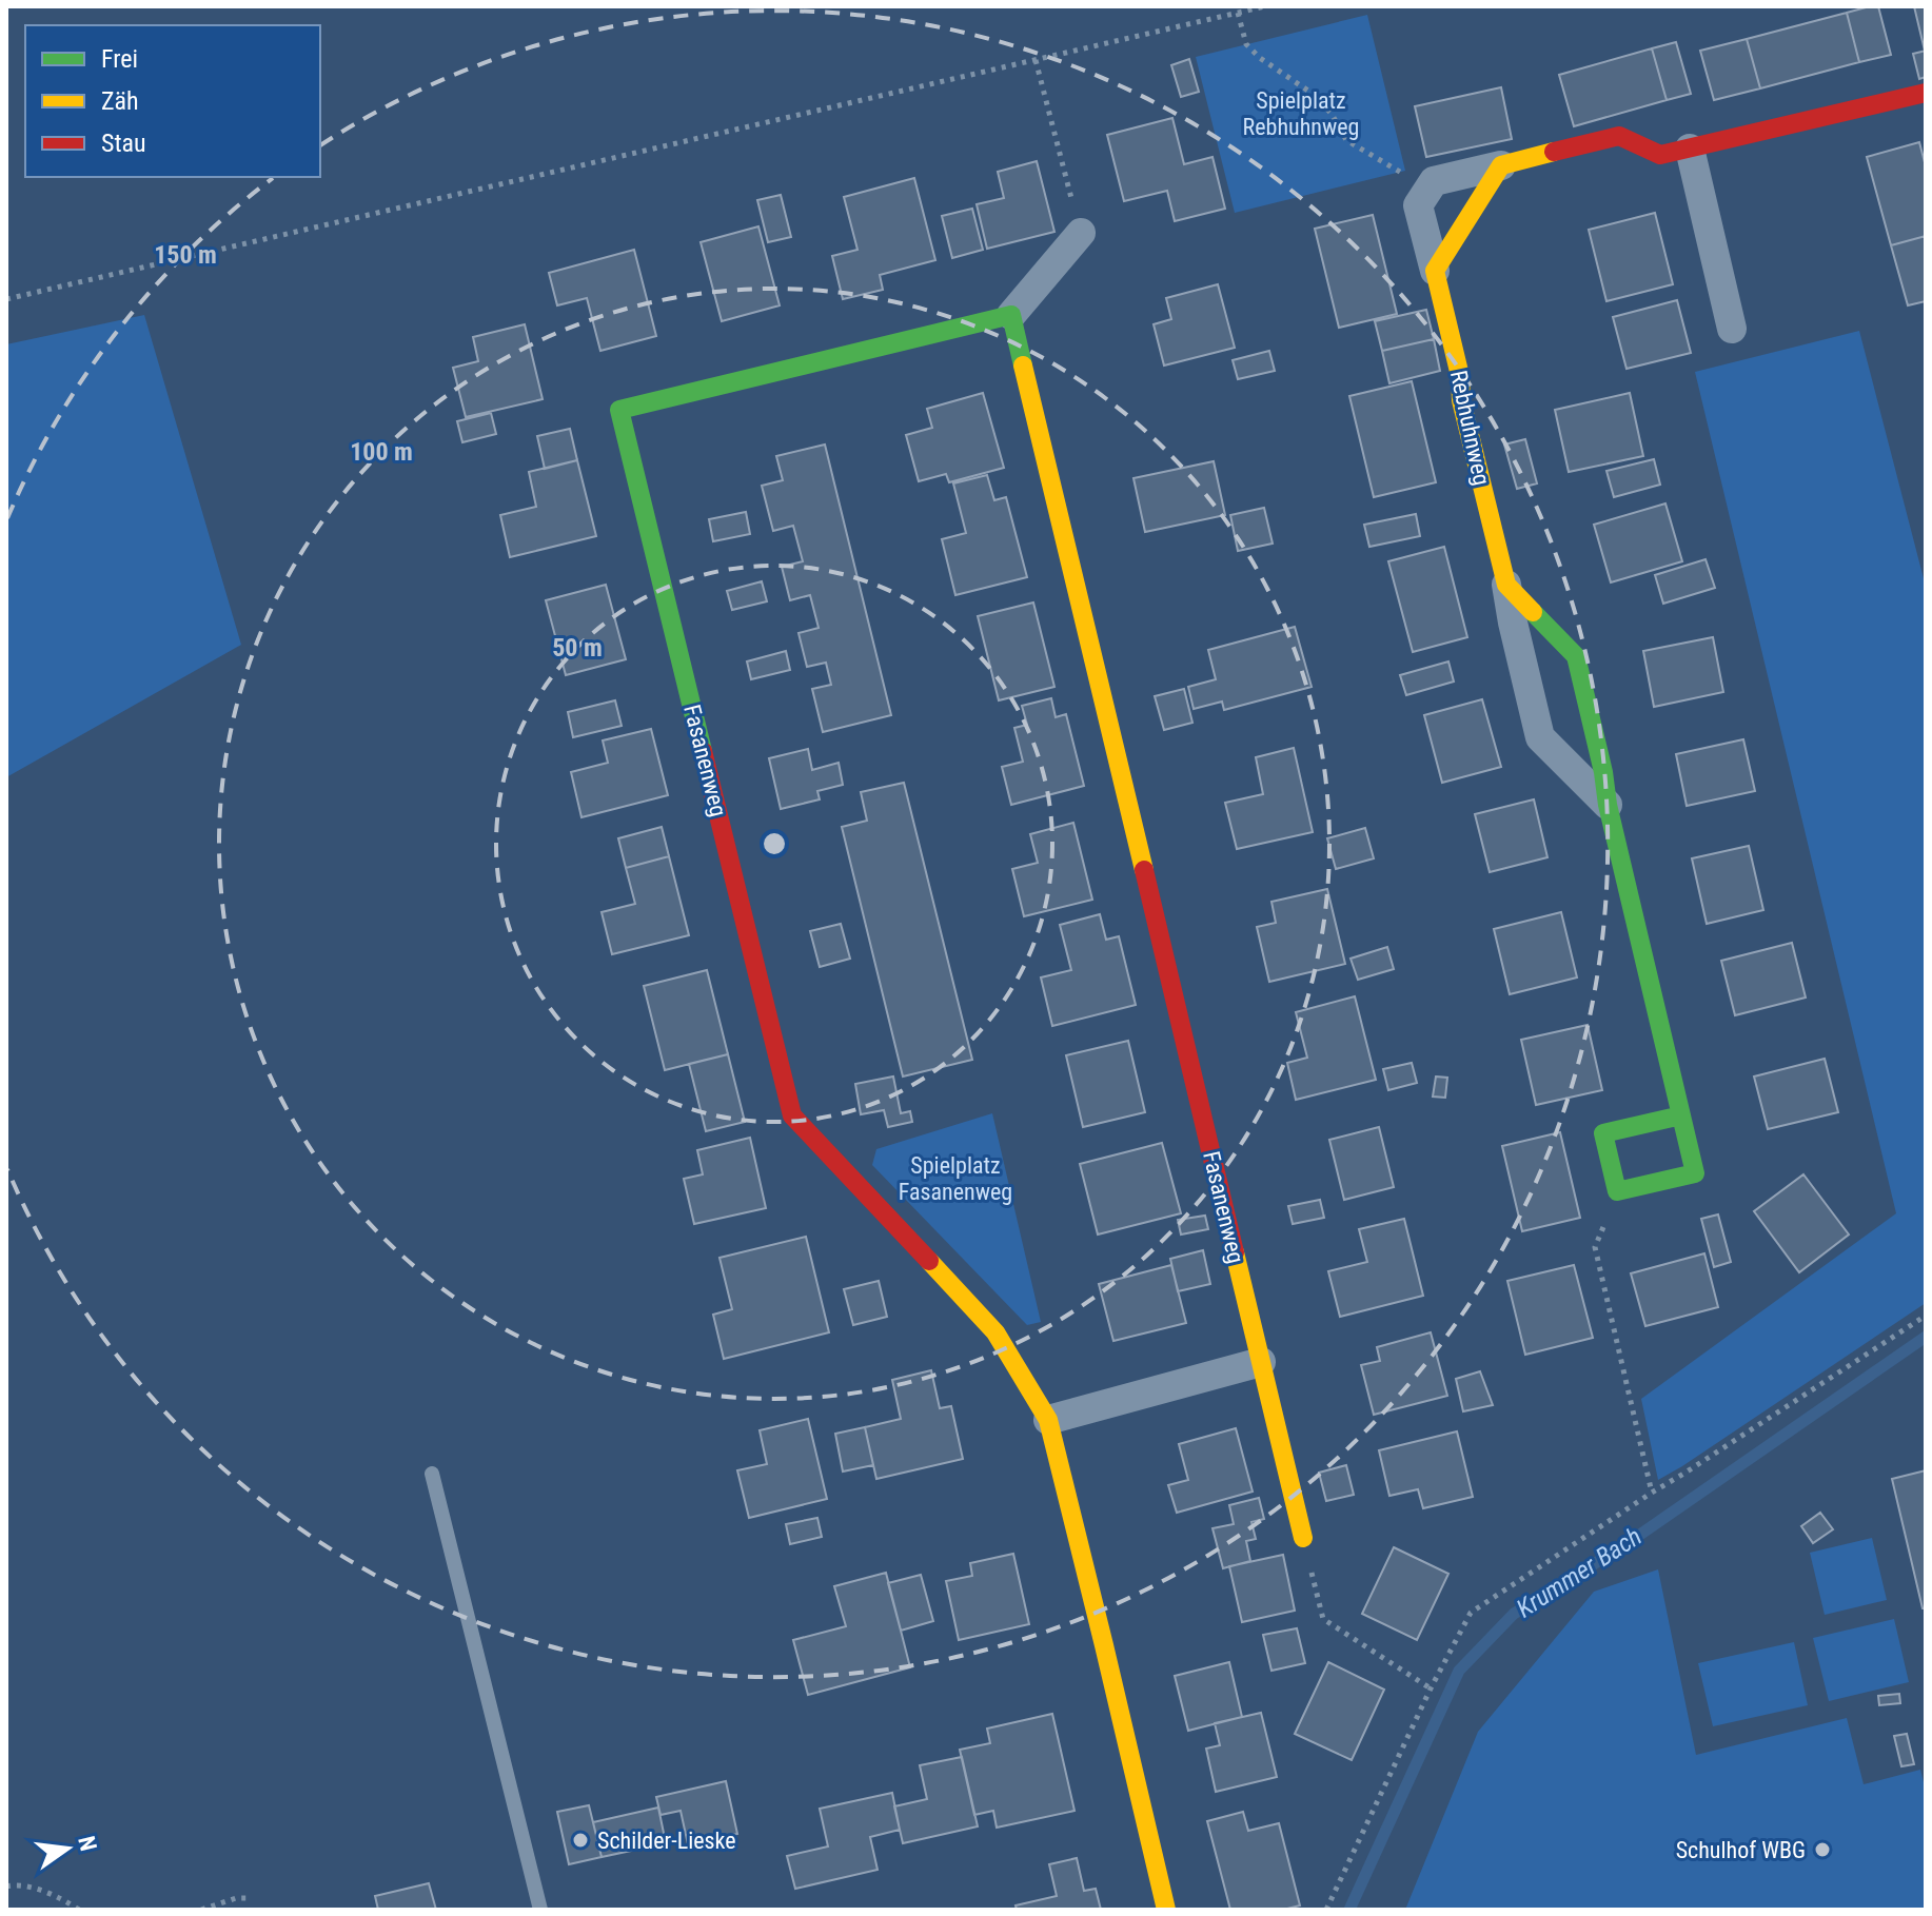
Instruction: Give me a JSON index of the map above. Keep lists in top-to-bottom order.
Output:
{
  "streets": {
    "street": ["Rebhuhnweg", "Fasanenweg"]
  },
  "water": ["Krummer Bach"],
  "parks": ["Spielplatz Rebhuhnweg", "Spielplatz Fasanenweg"],
  "places": ["Schilder-Lieske", "Schulhof WBG"],
  "legend": ["Frei", "Zäh", "Stau"],
  "north": "right",
  "rings": ["150 m", "100 m", "50 m"]
}
